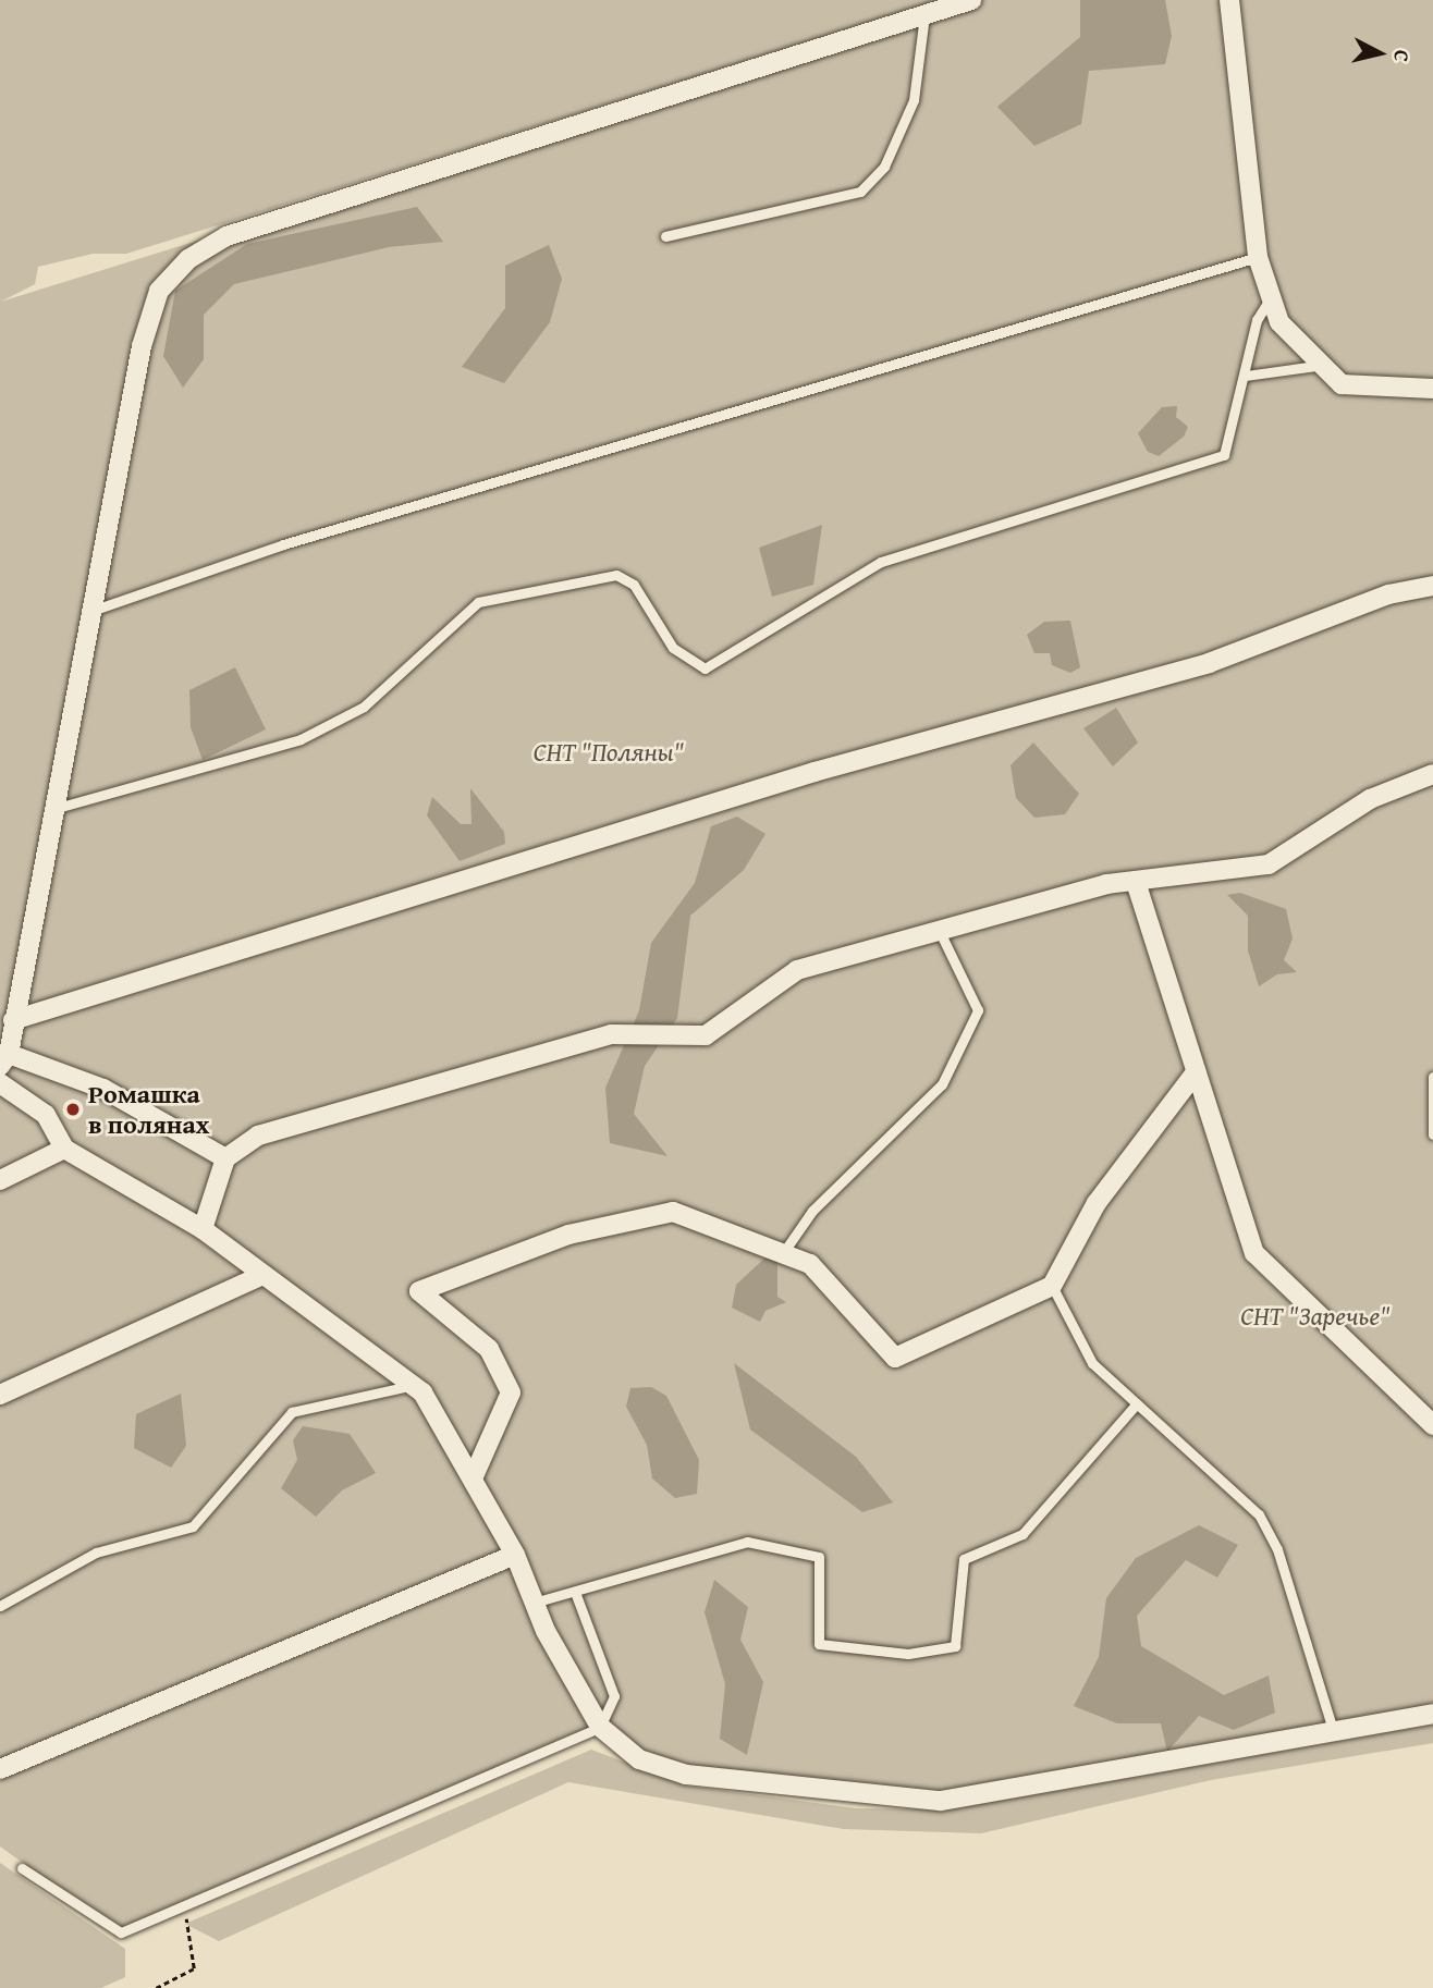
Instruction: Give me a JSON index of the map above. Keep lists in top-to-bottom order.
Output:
{
  "parks": ["СНТ \"Поляны\"", "СНТ \"Заречье\""],
  "places": ["Ромашка в полянах"],
  "north": "right"
}
